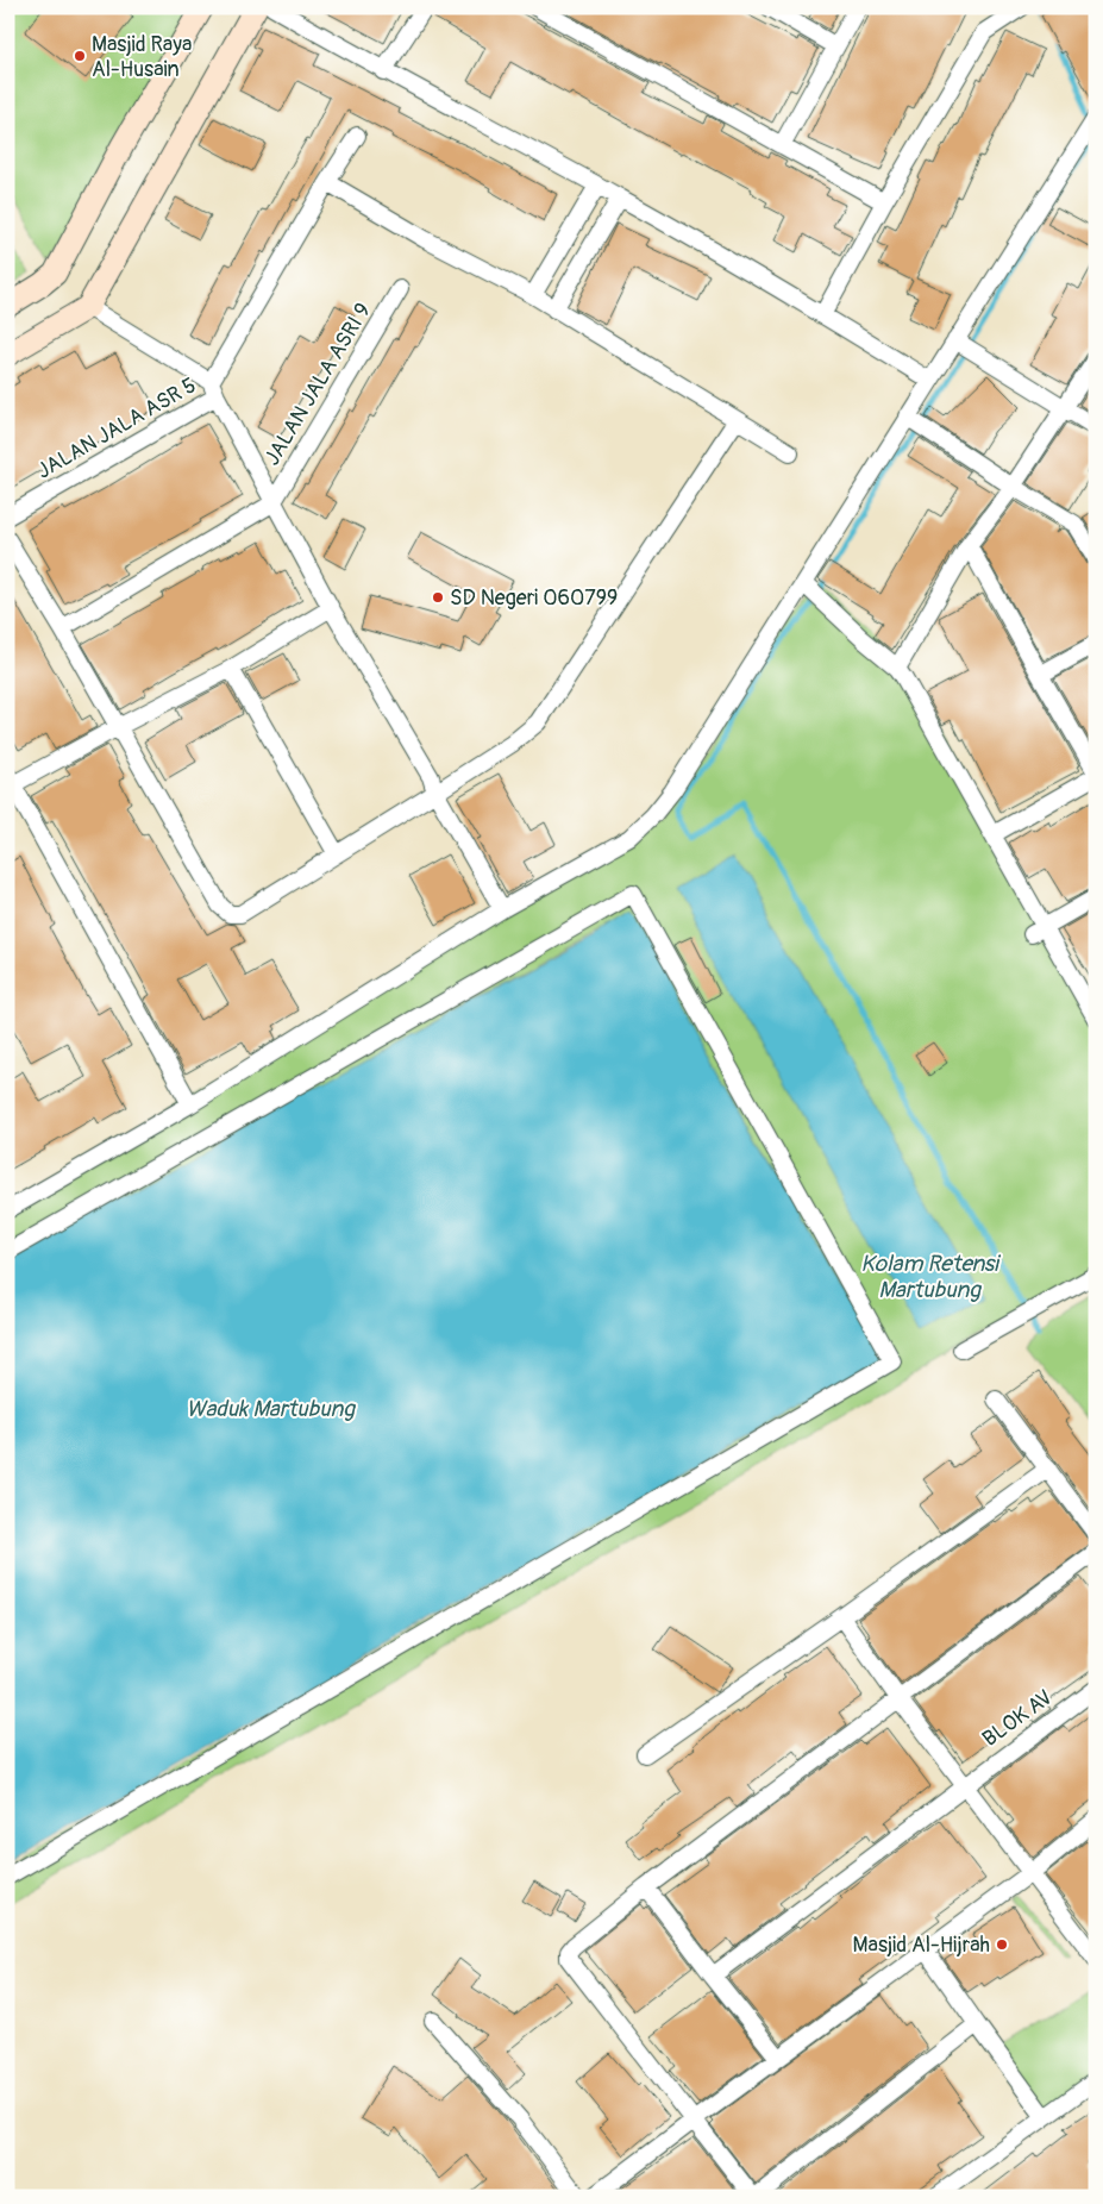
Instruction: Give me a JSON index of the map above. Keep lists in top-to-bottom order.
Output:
{
  "streets": {
    "street": ["JALAN JALA ASRI 9", "JALAN JALA ASR 5", "BLOK AV"]
  },
  "water": ["Kolam Retensi Martubung", "Waduk Martubung"],
  "places": ["Masjid Raya Al-Husain", "SD Negeri 060799", "Masjid Al-Hijrah"]
}
